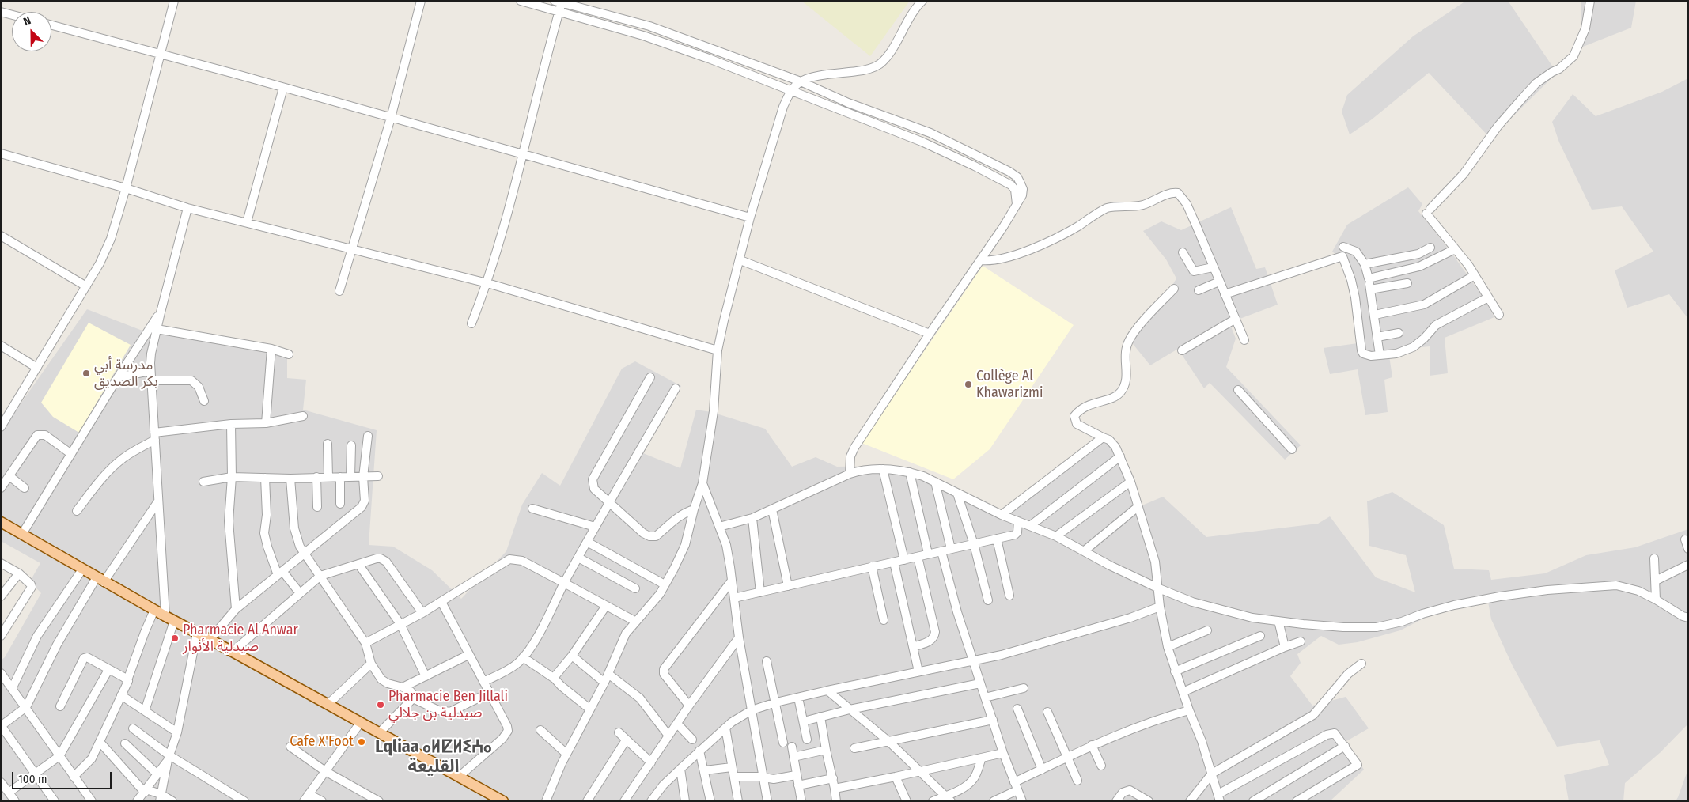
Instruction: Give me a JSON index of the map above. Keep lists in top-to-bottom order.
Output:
{
  "districts": ["Lqliaa ⴰⵍⵇⵍⵉⵄⴰ القليعة"],
  "places": [
    "مدرسة أبي بكر الصديق",
    "Collège Al Khawarizmi",
    "Pharmacie Al Anwar صيدلية الأنوار",
    "Pharmacie Ben Jillali صيدلية بن جلالي",
    "Cafe X'Foot"
  ],
  "scale_bar": "100 m",
  "north": "top left"
}
